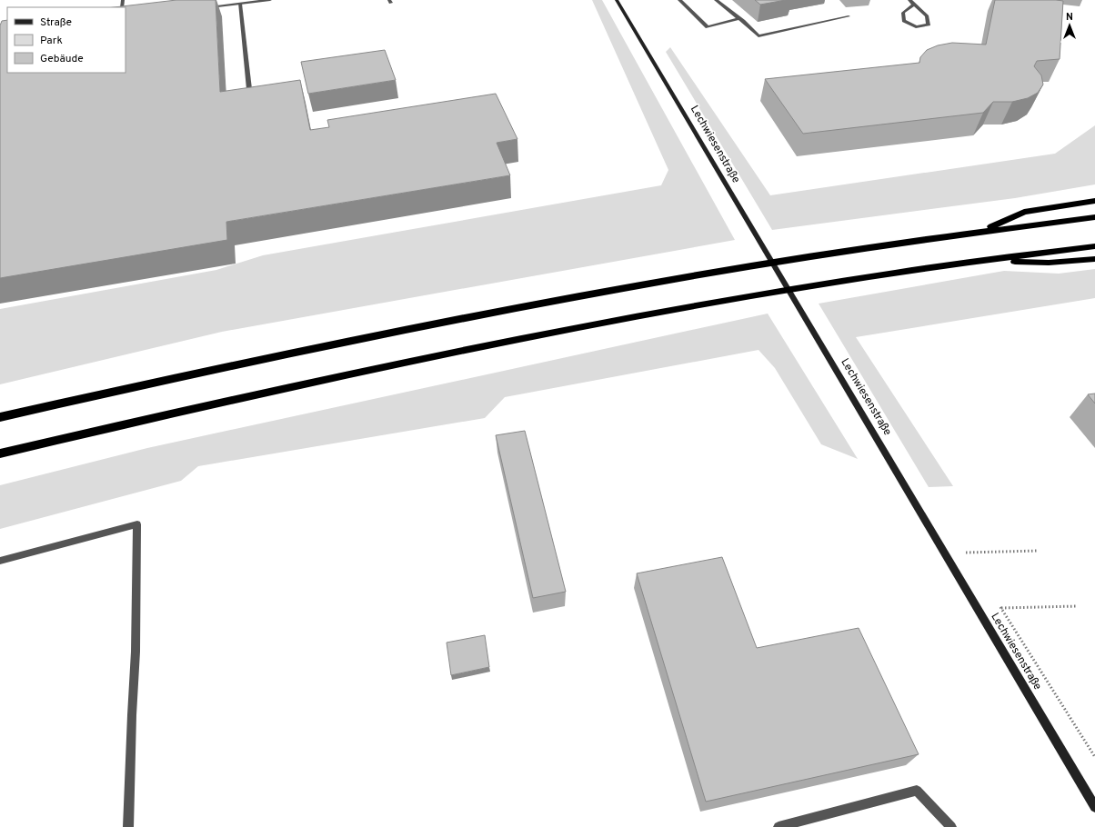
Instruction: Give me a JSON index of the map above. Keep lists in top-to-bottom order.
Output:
{
  "streets": {
    "street": ["Lechwiesenstraße"]
  },
  "legend": ["Straße", "Park", "Gebäude"],
  "north": "top"
}
